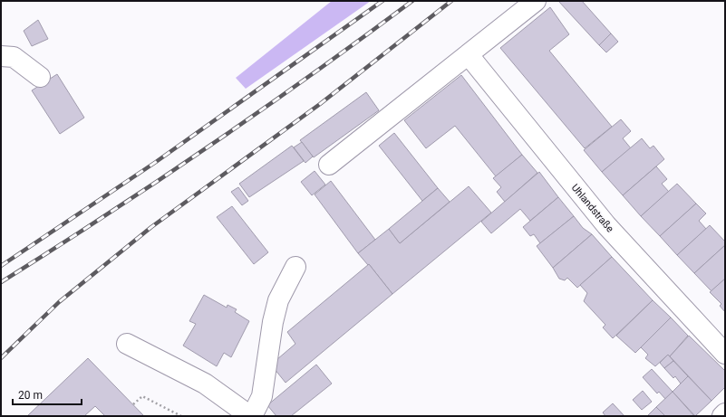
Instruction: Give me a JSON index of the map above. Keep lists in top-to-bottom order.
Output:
{
  "streets": {
    "street": ["Uhlandstraße"]
  },
  "scale_bar": "20 m"
}
